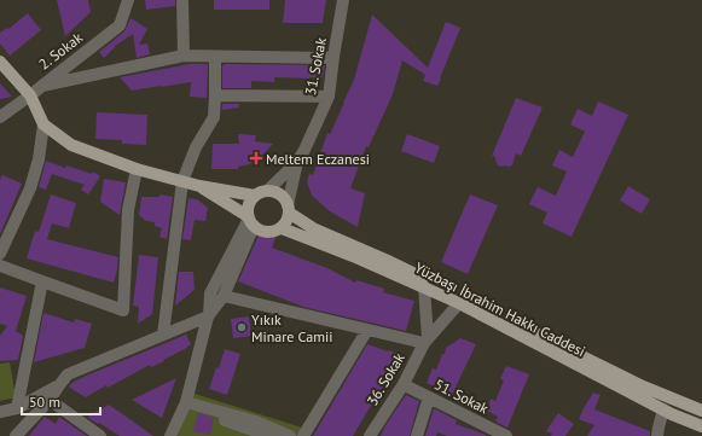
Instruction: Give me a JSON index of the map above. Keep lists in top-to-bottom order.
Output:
{
  "streets": {
    "main road": ["Yüzbaşı İbrahim Hakkı Caddesi"],
    "street": [
      "2. Sokak",
      "31. Sokak",
      "36. Sokak",
      "51. Sokak"
    ]
  },
  "crossings": [
    ["31. Sokak", "Yüzbaşı İbrahim Hakkı Caddesi"],
    ["Yüzbaşı İbrahim Hakkı Caddesi", "36. Sokak"],
    ["36. Sokak", "51. Sokak"]
  ],
  "places": {
    "health": ["Meltem Eczanesi"],
    "other": ["Yıkık Minare Camii"]
  },
  "scale_bar": "50 m"
}
